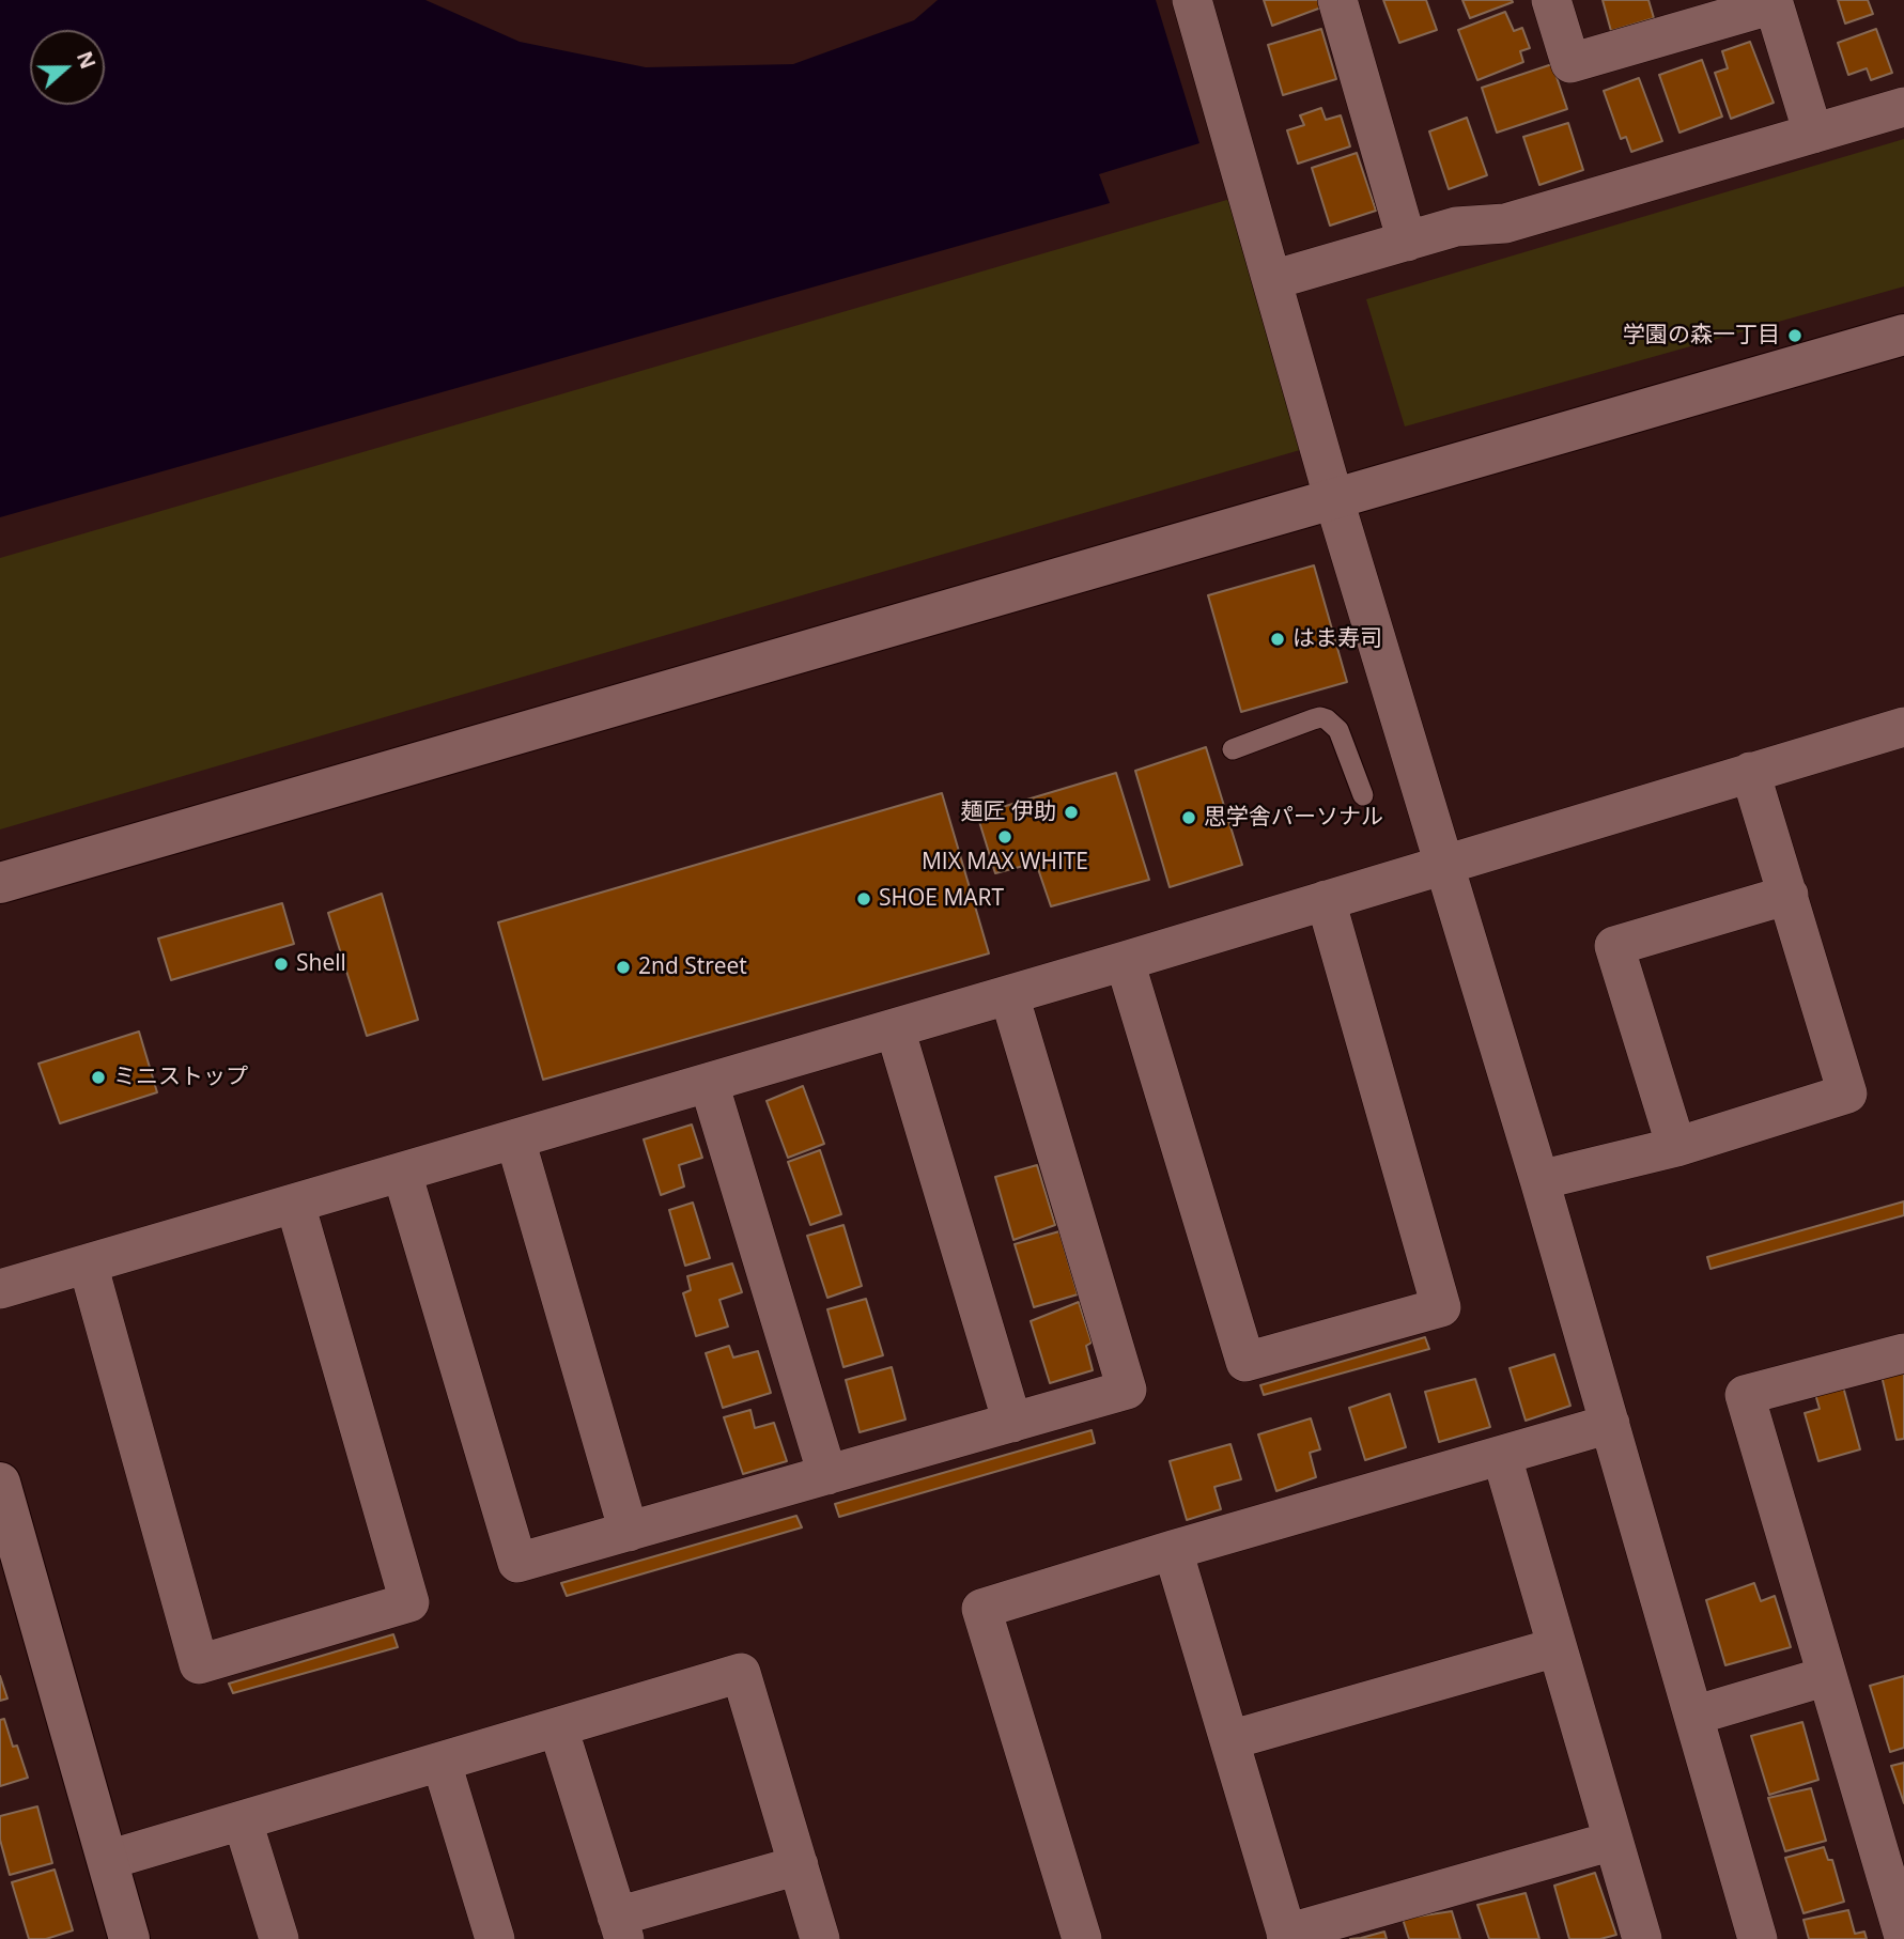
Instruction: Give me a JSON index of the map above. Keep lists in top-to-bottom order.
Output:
{
  "places": [
    "学園の森一丁目",
    "はま寿司",
    "麺匠 伊助",
    "思学舎パーソナル",
    "MIX MAX WHITE",
    "SHOE MART",
    "Shell",
    "2nd Street",
    "ミニストップ"
  ],
  "north": "right"
}
